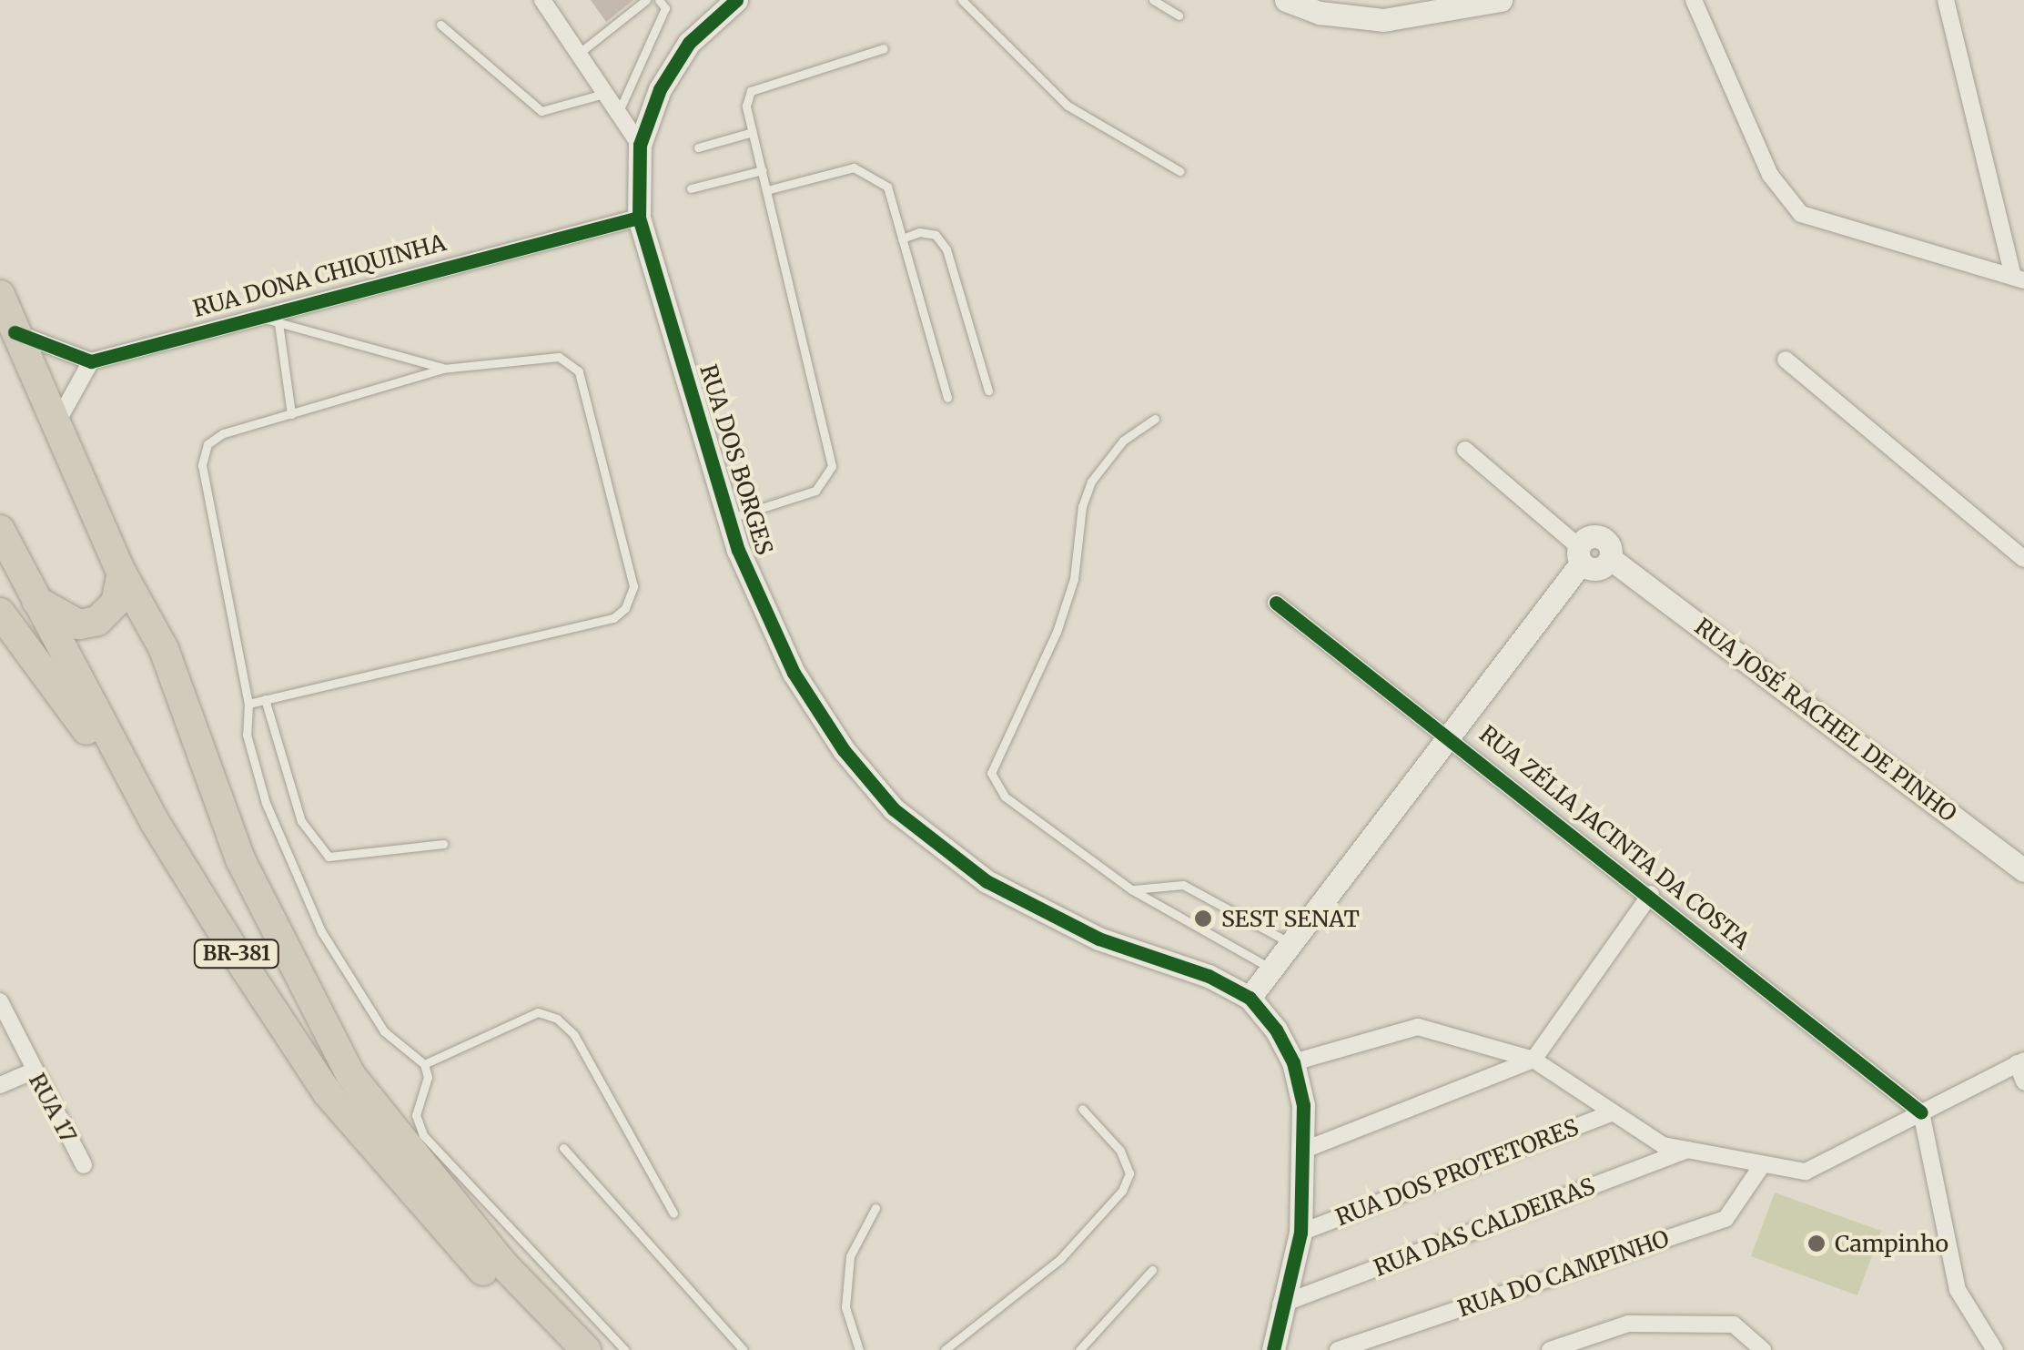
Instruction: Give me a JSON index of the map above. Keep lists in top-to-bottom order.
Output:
{
  "streets": {
    "highway": ["BR-381"],
    "street": [
      "RUA DONA CHIQUINHA",
      "RUA DOS BORGES",
      "RUA JOSÉ RACHEL DE PINHO",
      "RUA ZÉLIA JACINTA DA COSTA",
      "RUA 17",
      "RUA DOS PROTETORES",
      "RUA DAS CALDEIRAS",
      "RUA DO CAMPINHO"
    ]
  },
  "crossings": [
    ["RUA DONA CHIQUINHA", "RUA DOS BORGES"],
    ["RUA DOS BORGES", "RUA DOS PROTETORES"],
    ["RUA DOS BORGES", "RUA DAS CALDEIRAS"]
  ],
  "places": ["SEST SENAT", "Campinho"]
}
